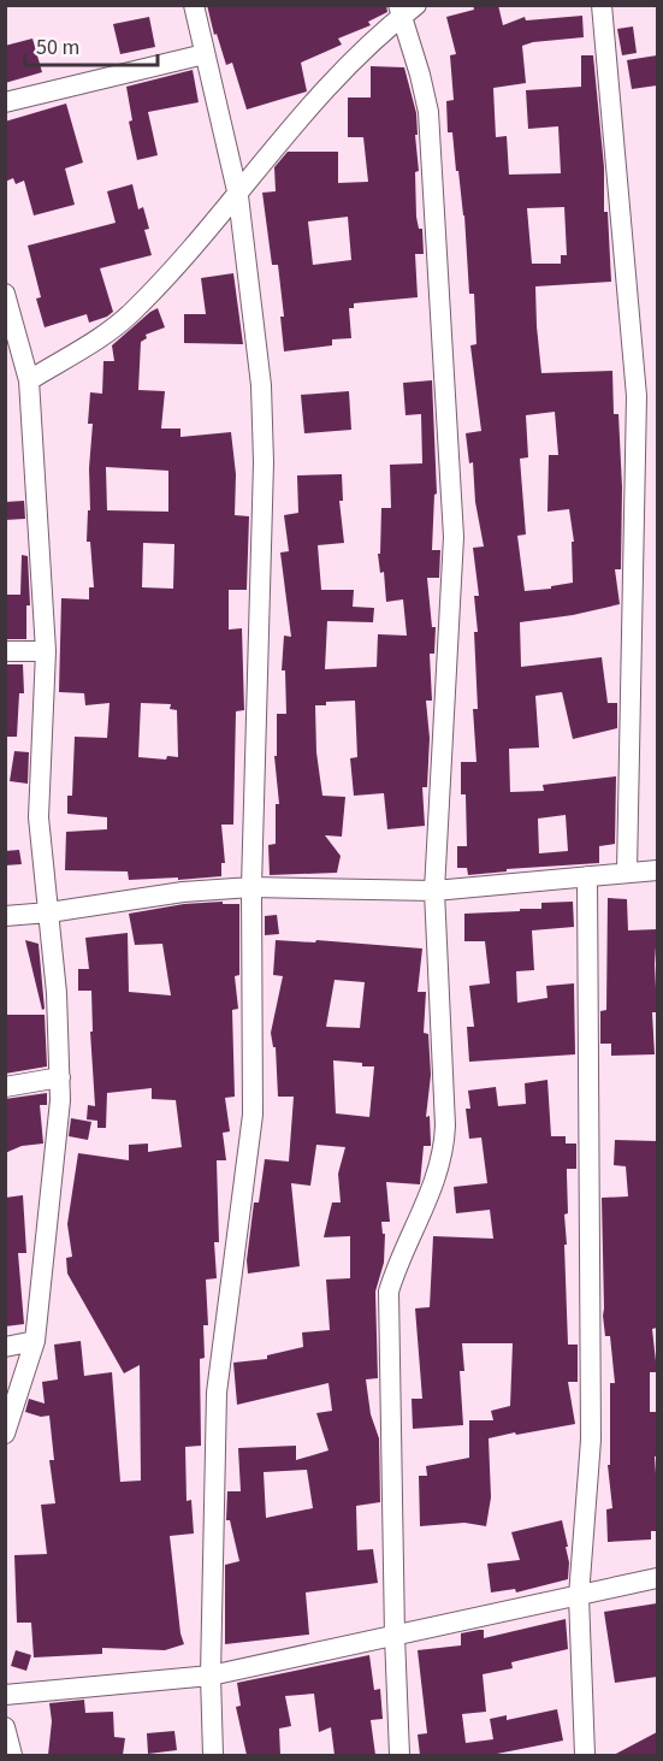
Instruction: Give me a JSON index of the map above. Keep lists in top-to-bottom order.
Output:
{
  "scale_bar": "50 m"
}
